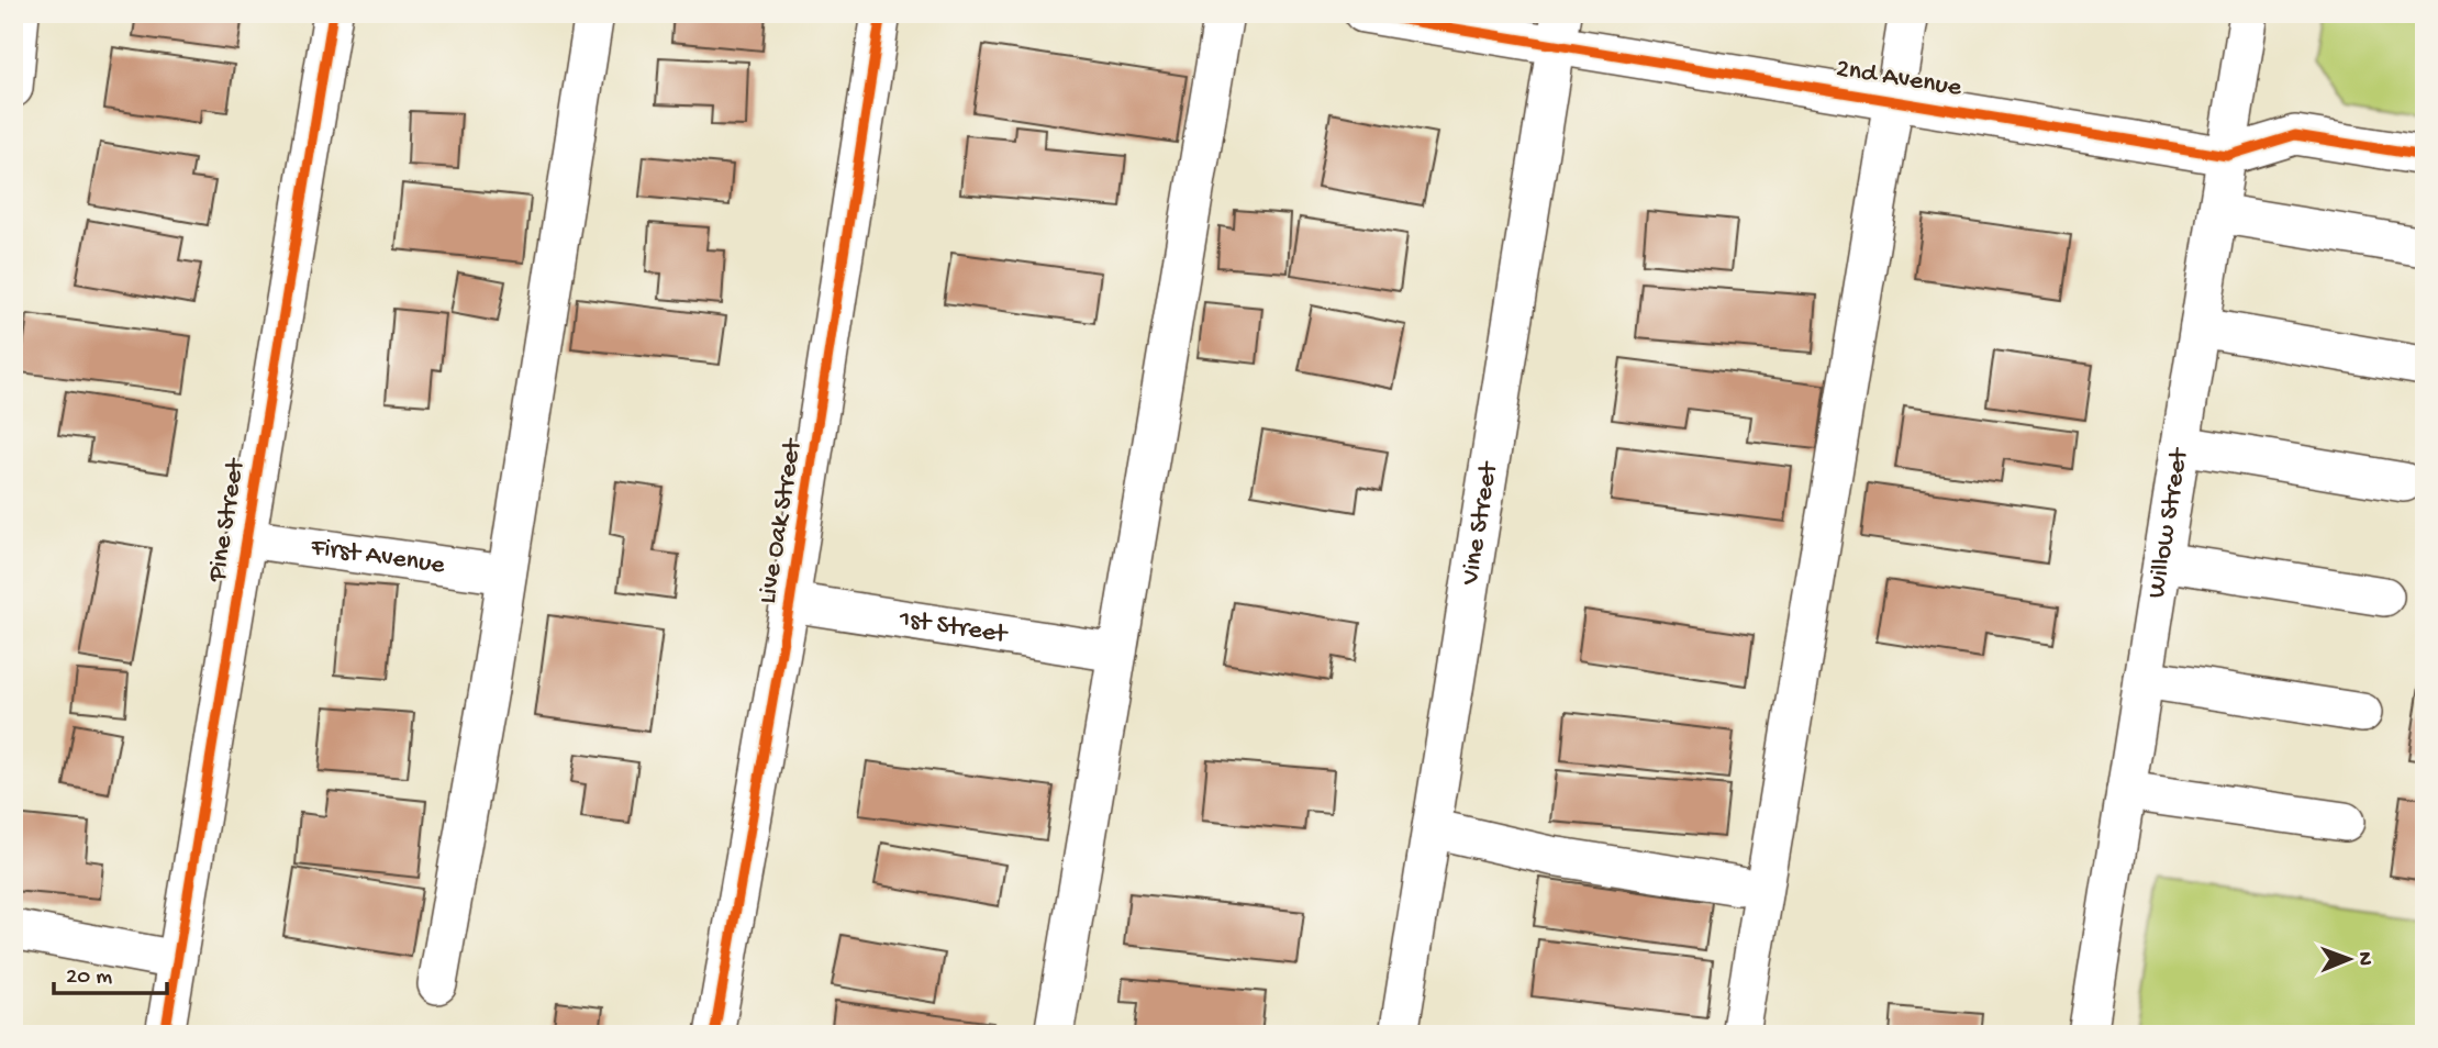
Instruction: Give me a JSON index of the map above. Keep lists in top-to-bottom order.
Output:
{
  "streets": {
    "street": [
      "2nd Avenue",
      "Pine Street",
      "Live Oak Street",
      "Vine Street",
      "Willow Street",
      "First Avenue",
      "1st Street"
    ]
  },
  "crossings": [
    ["2nd Avenue", "Vine Street"],
    ["2nd Avenue", "Willow Street"],
    ["Pine Street", "First Avenue"],
    ["Live Oak Street", "1st Street"]
  ],
  "scale_bar": "20 m",
  "north": "right"
}
